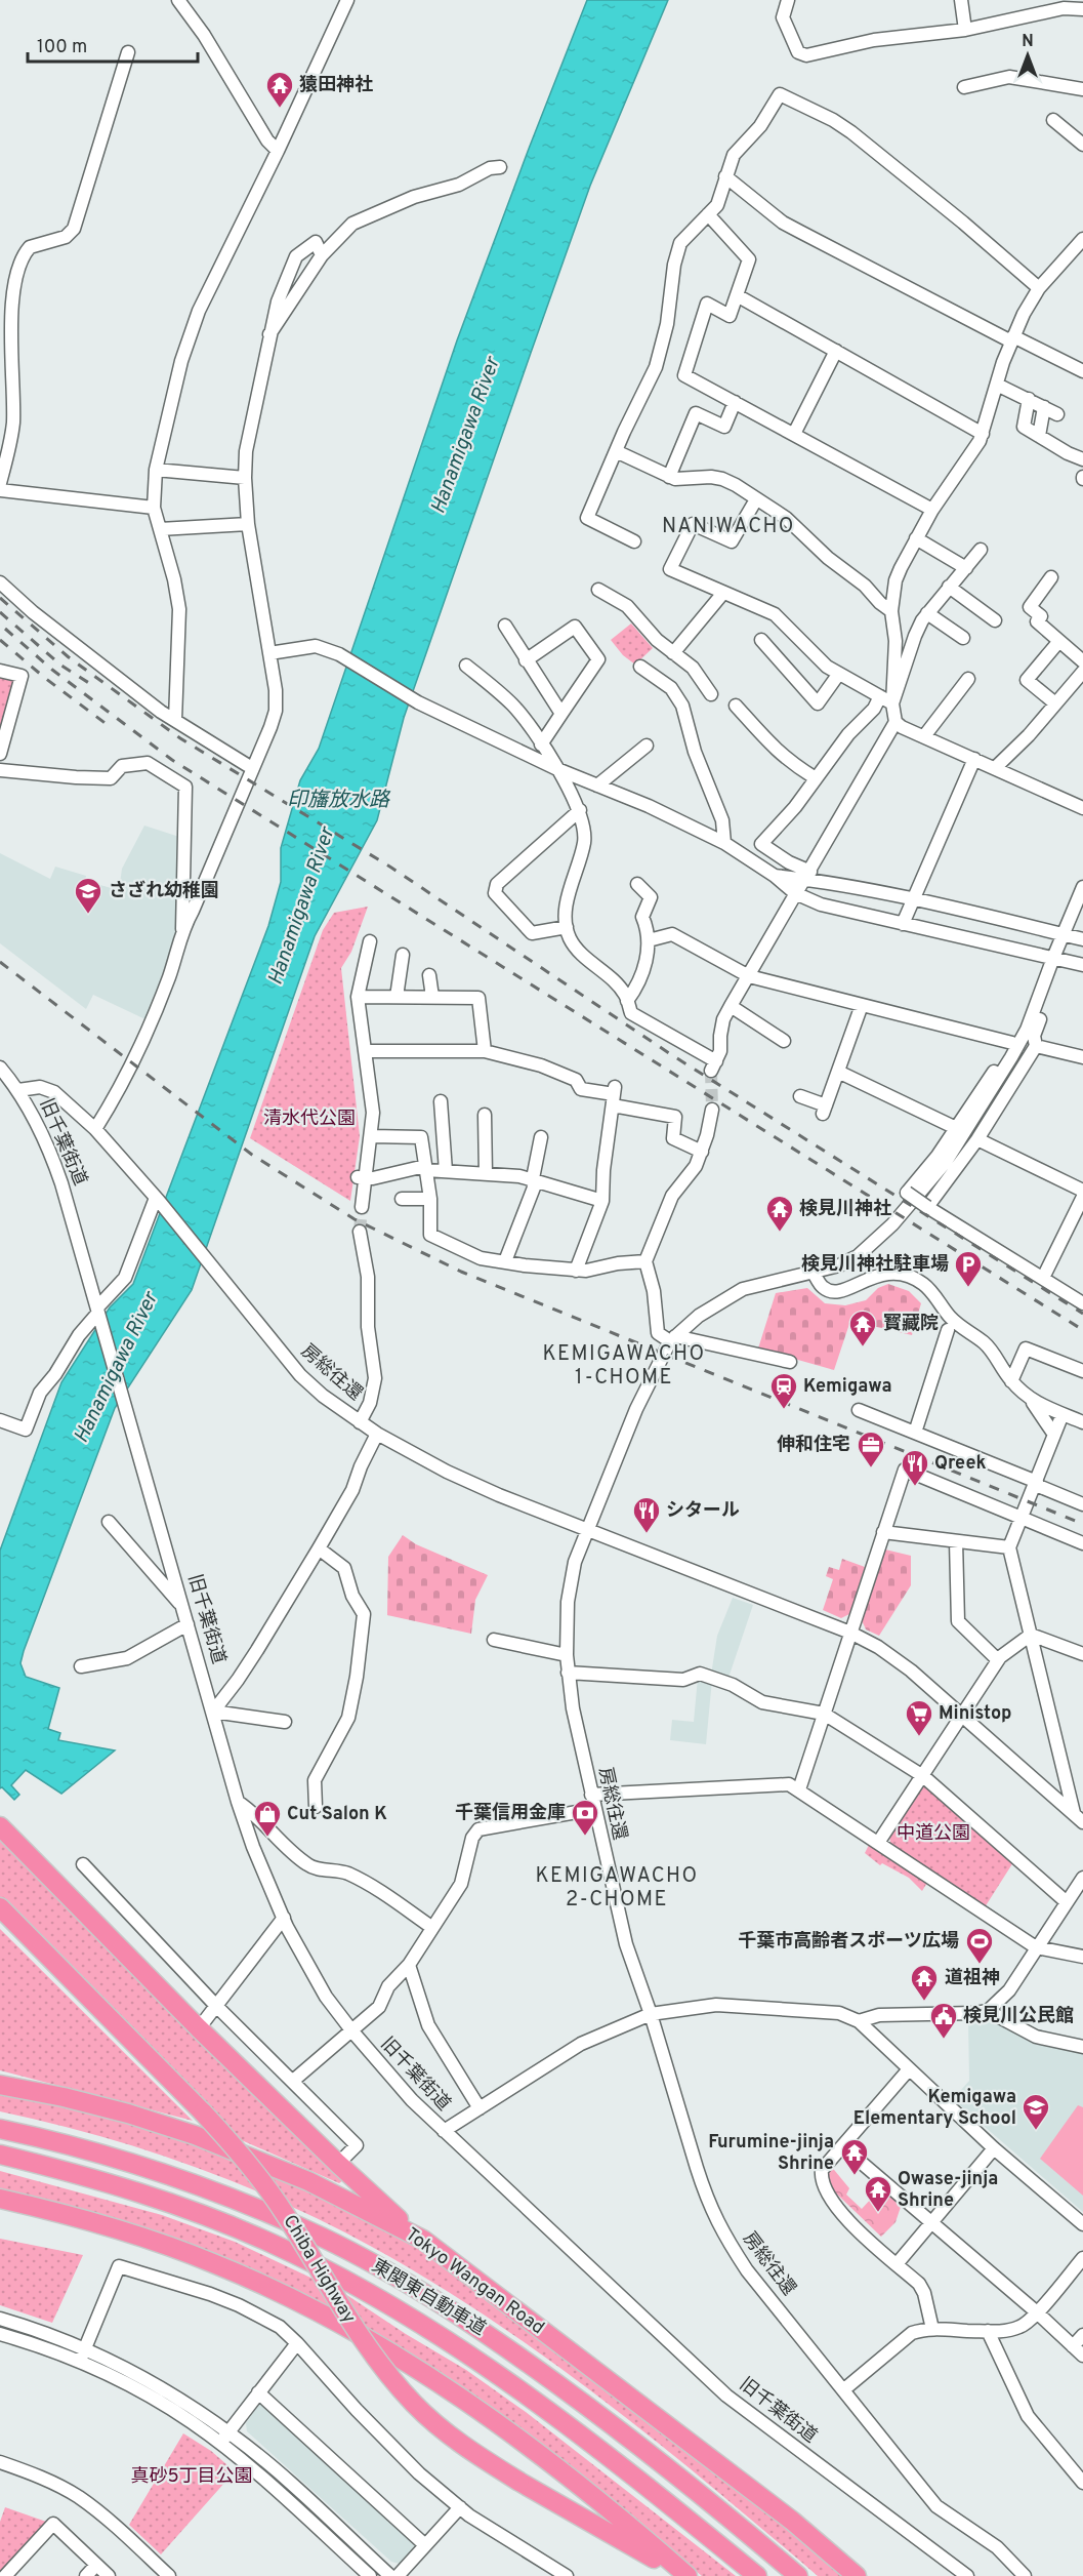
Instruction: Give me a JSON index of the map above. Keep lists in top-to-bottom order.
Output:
{
  "streets": {
    "highway": ["Chiba Highway", "Tokyo Wangan Road", "東関東自動車道"],
    "street": ["旧千葉街道", "房総往還"]
  },
  "districts": ["NANIWACHO", "KEMIGAWACHO 1-CHOME", "KEMIGAWACHO 2-CHOME"],
  "water": ["Hanamigawa River", "印旛放水路"],
  "parks": ["清水代公園", "中道公園", "真砂5丁目公園"],
  "places": {
    "temple": [
      "猿田神社",
      "検見川神社",
      "寳藏院",
      "道祖神",
      "Furumine-jinja Shrine",
      "Owase-jinja Shrine"
    ],
    "school or university": ["さざれ幼稚園", "Kemigawa Elementary School"],
    "parking": ["検見川神社駐車場"],
    "station": ["Kemigawa"],
    "office": ["伸和住宅"],
    "restaurant": ["Qreek", "シタール"],
    "supermarket": ["Ministop"],
    "bank": ["千葉信用金庫"],
    "shop": ["Cut Salon K"],
    "sports": ["千葉市高齢者スポーツ広場"],
    "public building": ["検見川公民館"]
  },
  "scale_bar": "100 m",
  "north": "top"
}
